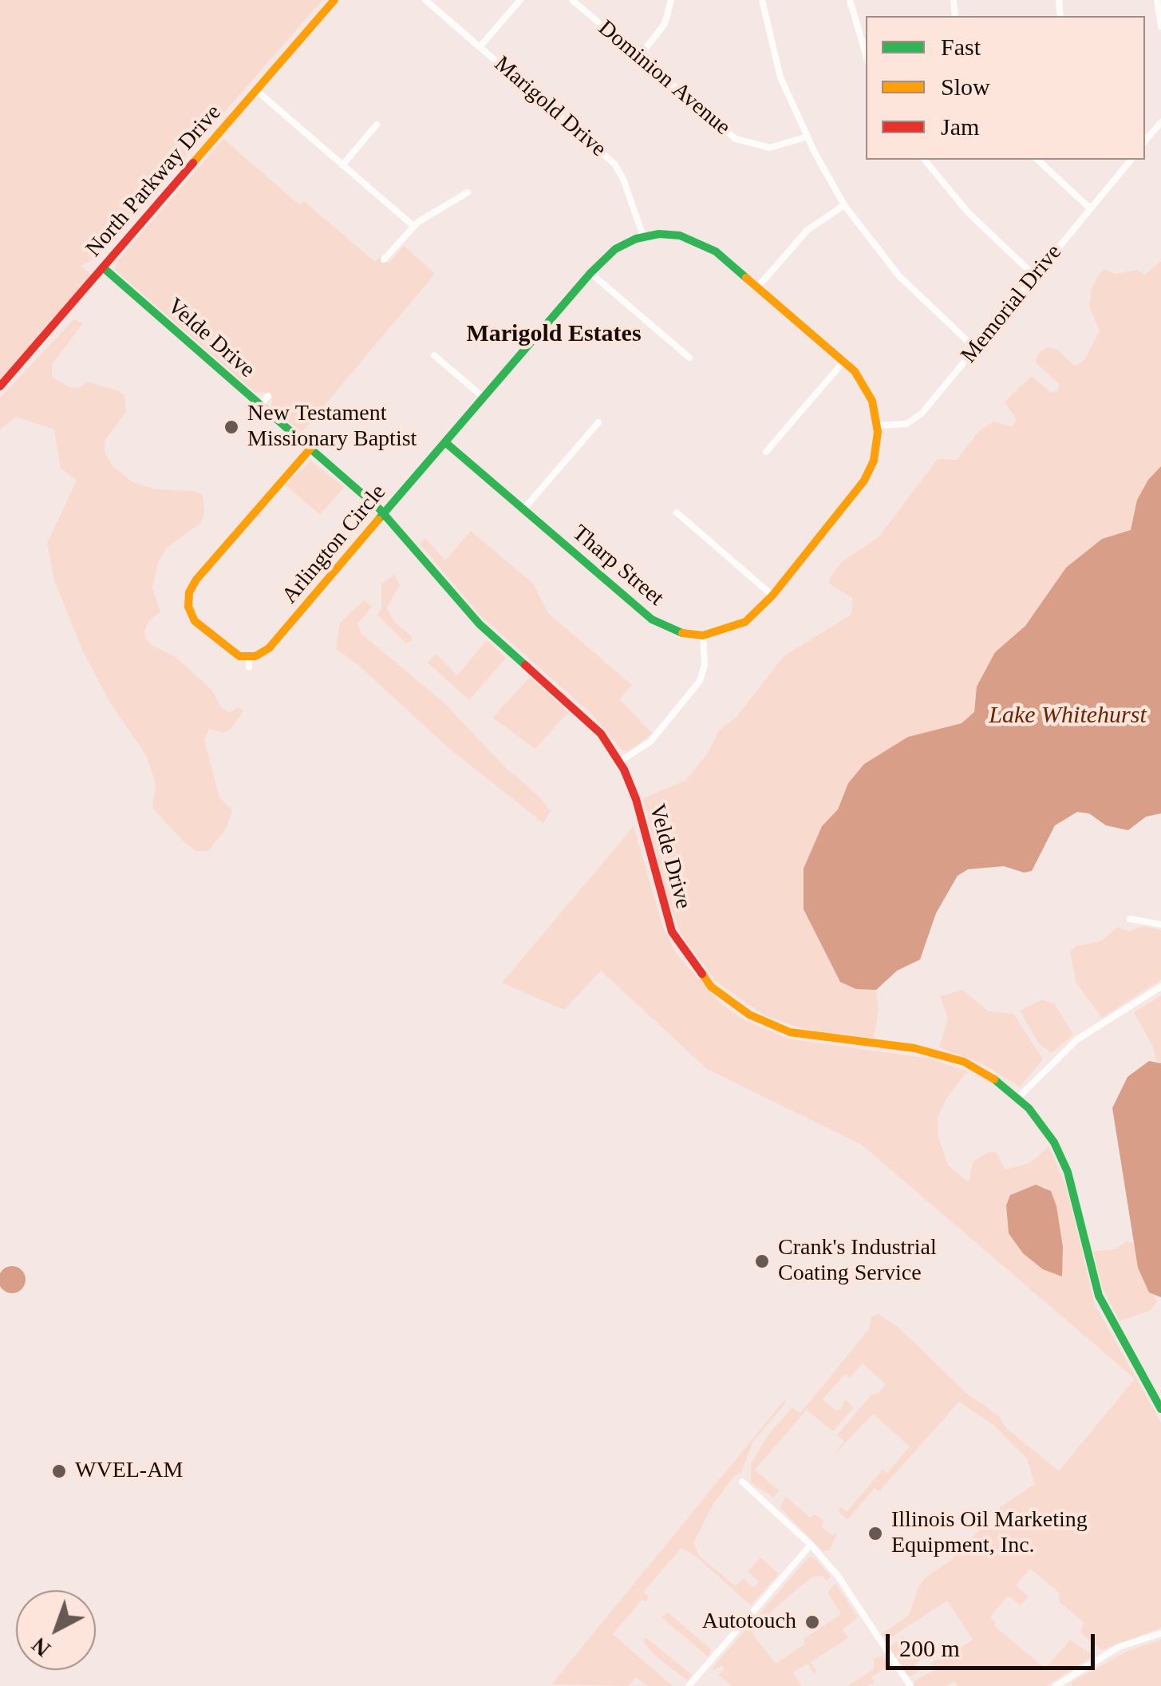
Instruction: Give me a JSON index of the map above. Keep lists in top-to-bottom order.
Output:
{
  "streets": {
    "street": [
      "Dominion Avenue",
      "Marigold Drive",
      "North Parkway Drive",
      "Memorial Drive",
      "Velde Drive",
      "Arlington Circle",
      "Tharp Street"
    ]
  },
  "crossings": [
    ["Marigold Drive", "Arlington Circle"],
    ["North Parkway Drive", "Velde Drive"],
    ["Memorial Drive", "Arlington Circle"],
    ["Velde Drive", "Arlington Circle"],
    ["Arlington Circle", "Tharp Street"]
  ],
  "districts": ["Marigold Estates"],
  "water": ["Lake Whitehurst"],
  "places": [
    "New Testament Missionary Baptist",
    "Crank's Industrial Coating Service",
    "WVEL-AM",
    "Illinois Oil Marketing Equipment, Inc.",
    "Autotouch"
  ],
  "legend": ["Fast", "Slow", "Jam"],
  "scale_bar": "200 m",
  "north": "bottom left"
}
